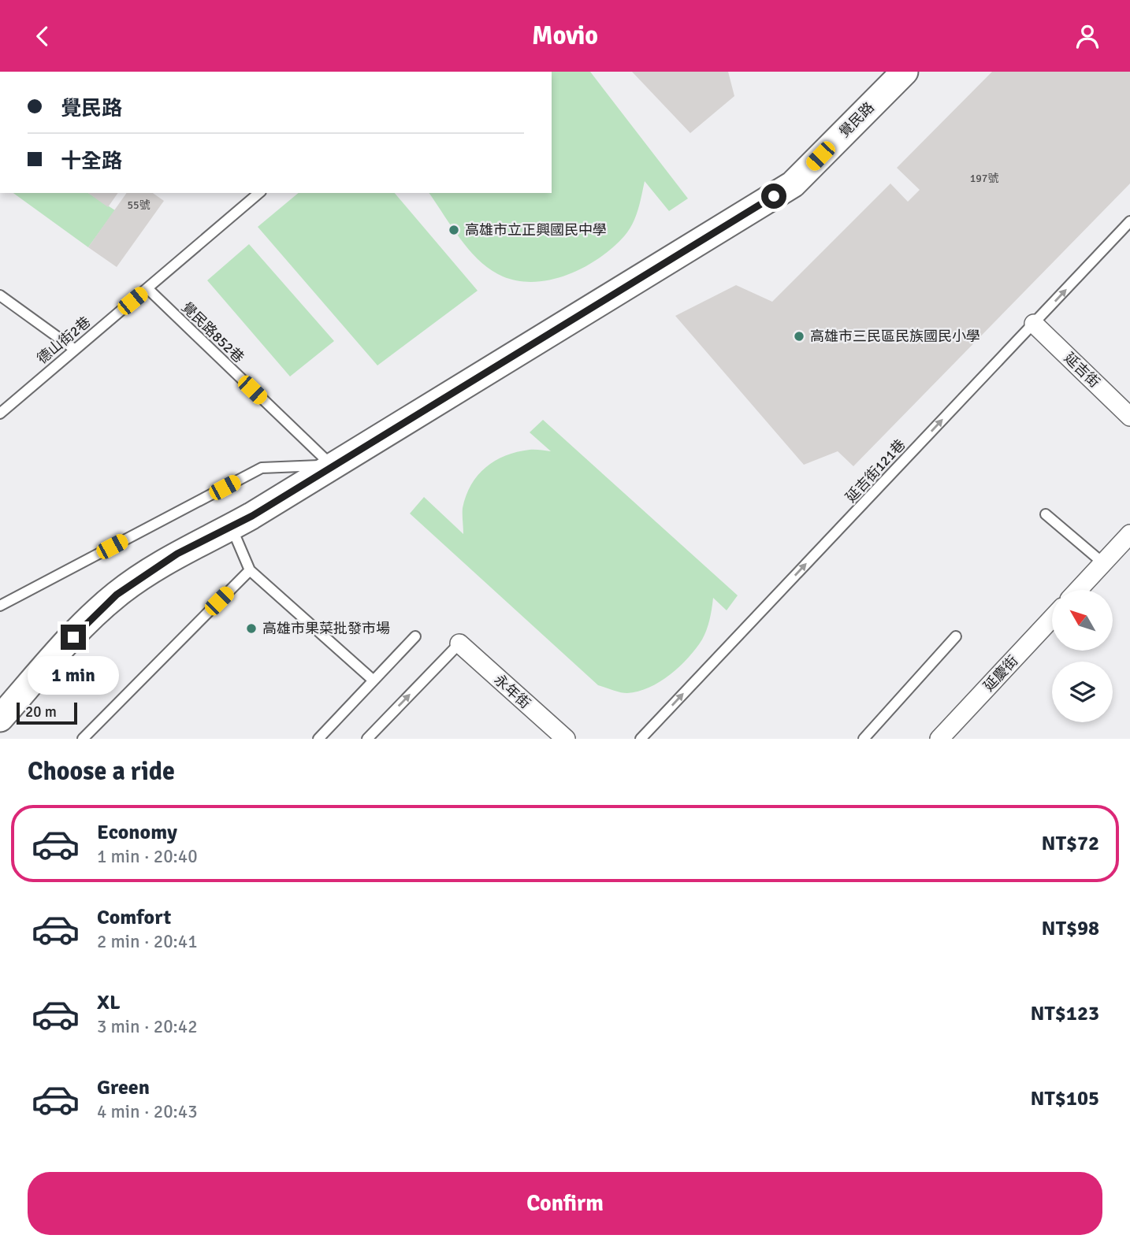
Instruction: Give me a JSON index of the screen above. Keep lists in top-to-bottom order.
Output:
{
  "streets": {
    "street": [
      "覺民路",
      "延吉街",
      "延慶街",
      "永年街"
    ],
    "lane": ["覺民路852巷", "德山街2巷", "延吉街121巷"]
  },
  "crossings": [
    ["覺民路", "覺民路852巷"],
    ["覺民路852巷", "德山街2巷"],
    ["延吉街", "延吉街121巷"]
  ],
  "one_way": ["延吉街121巷"],
  "places": ["高雄市立正興國民中學", "高雄市三民區民族國民小學", "高雄市果菜批發市場"],
  "house_numbers": ["197號", "55號"],
  "scale_bar": "20 m",
  "north": "top left",
  "page": {
    "header": "Movio",
    "banner": ["覺民路", "十全路"],
    "bubble": "1 min",
    "scale": "20 m",
    "heading": "Choose a ride",
    "list": [
      {
        "name": "Economy",
        "note": "1 min · 20:40",
        "value": "NT$72"
      },
      {
        "name": "Comfort",
        "note": "2 min · 20:41",
        "value": "NT$98"
      },
      {
        "name": "XL",
        "note": "3 min · 20:42",
        "value": "NT$123"
      },
      {
        "name": "Green",
        "note": "4 min · 20:43",
        "value": "NT$105"
      }
    ],
    "buttons": "Confirm"
  }
}
